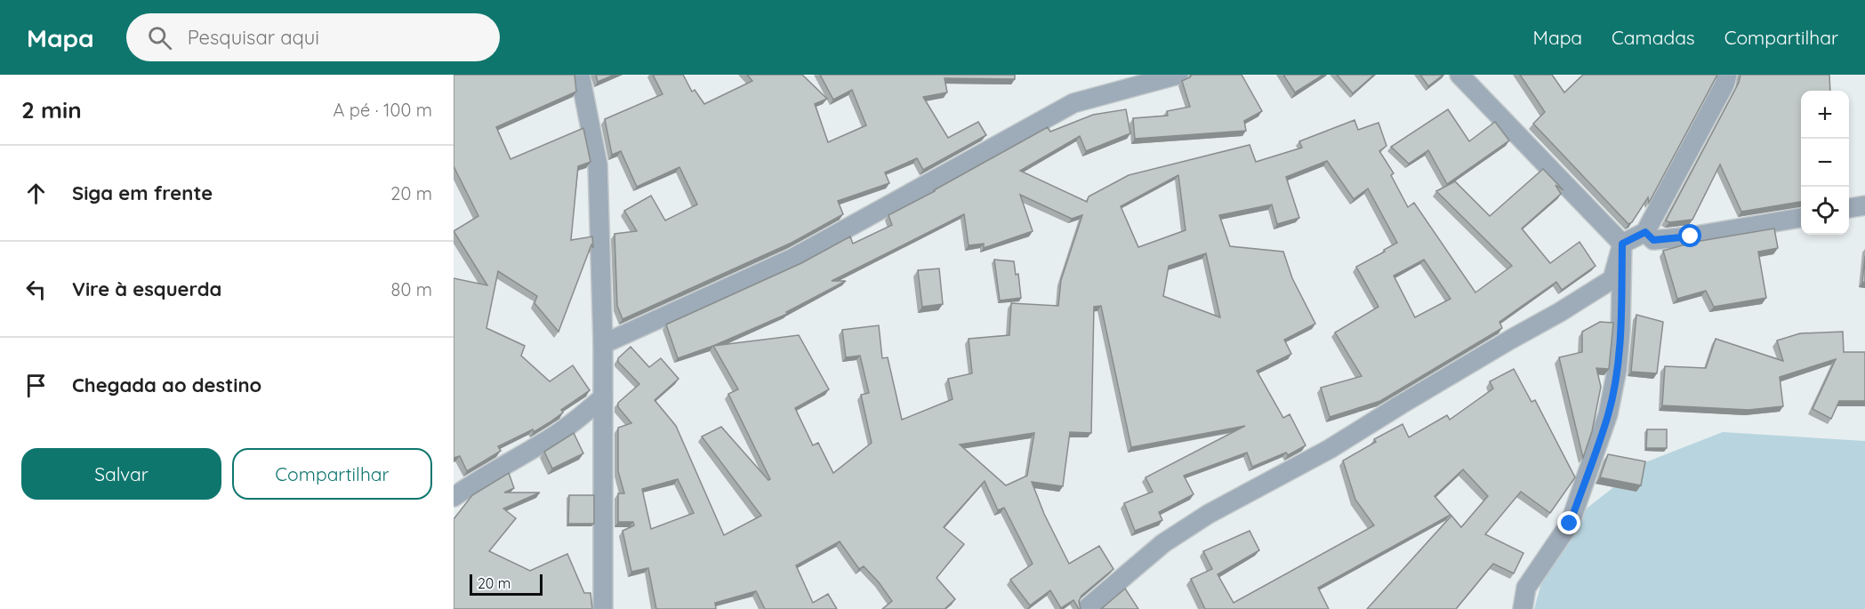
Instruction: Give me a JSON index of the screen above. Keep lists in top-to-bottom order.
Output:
{
  "scale_bar": "20 m",
  "page": {
    "header": "Mapa",
    "search": "Pesquisar aqui",
    "nav": ["Mapa", "Camadas", "Compartilhar"],
    "heading": ["2 min", "A pé · 100 m"],
    "map_buttons": ["+", "−"],
    "list": [
      ["Siga em frente", "20 m"],
      ["Vire à esquerda", "80 m"],
      "Chegada ao destino"
    ],
    "buttons": ["Salvar", "Compartilhar"],
    "scale": "20 m"
  }
}
